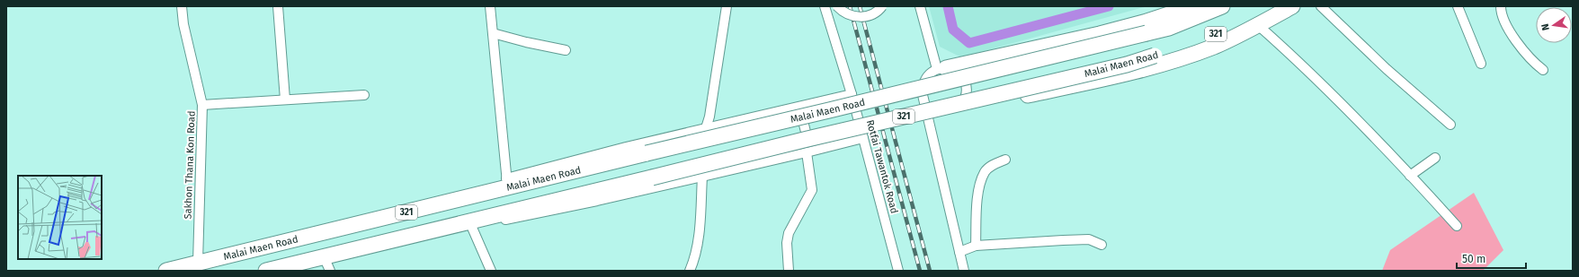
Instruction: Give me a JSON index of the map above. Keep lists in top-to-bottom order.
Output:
{
  "streets": {
    "highway": ["321", "Malai Maen Road"],
    "street": ["Sakhon Thana Kon Road", "Rotfai Tawantok Road"]
  },
  "crossings": [
    ["Malai Maen Road", "Sakhon Thana Kon Road"]
  ],
  "scale_bar": "50 m",
  "north": "left"
}
